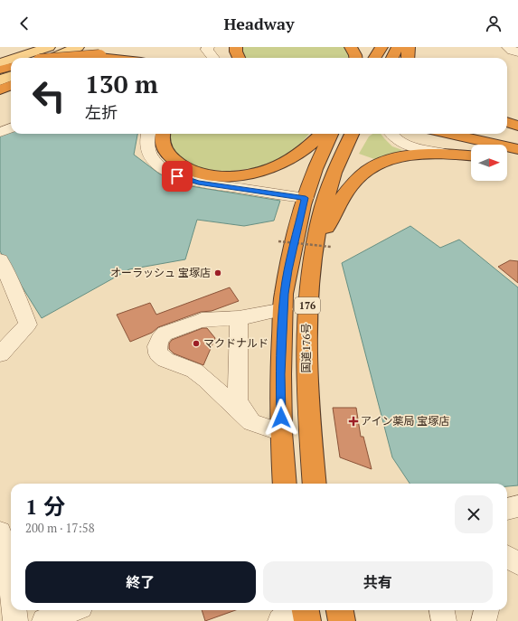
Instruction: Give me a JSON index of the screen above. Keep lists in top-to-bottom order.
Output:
{
  "streets": {
    "highway": ["176", "国道176号"]
  },
  "places": {
    "other": ["オーラッシュ 宝塚店", "マクドナルド"],
    "health": ["アイン薬局 宝塚店"]
  },
  "north": "right",
  "page": {
    "header": "Headway",
    "turn": ["130 m", "左折"],
    "heading": ["1 分", "200 m · 17:58"],
    "buttons": ["終了", "共有"]
  }
}
